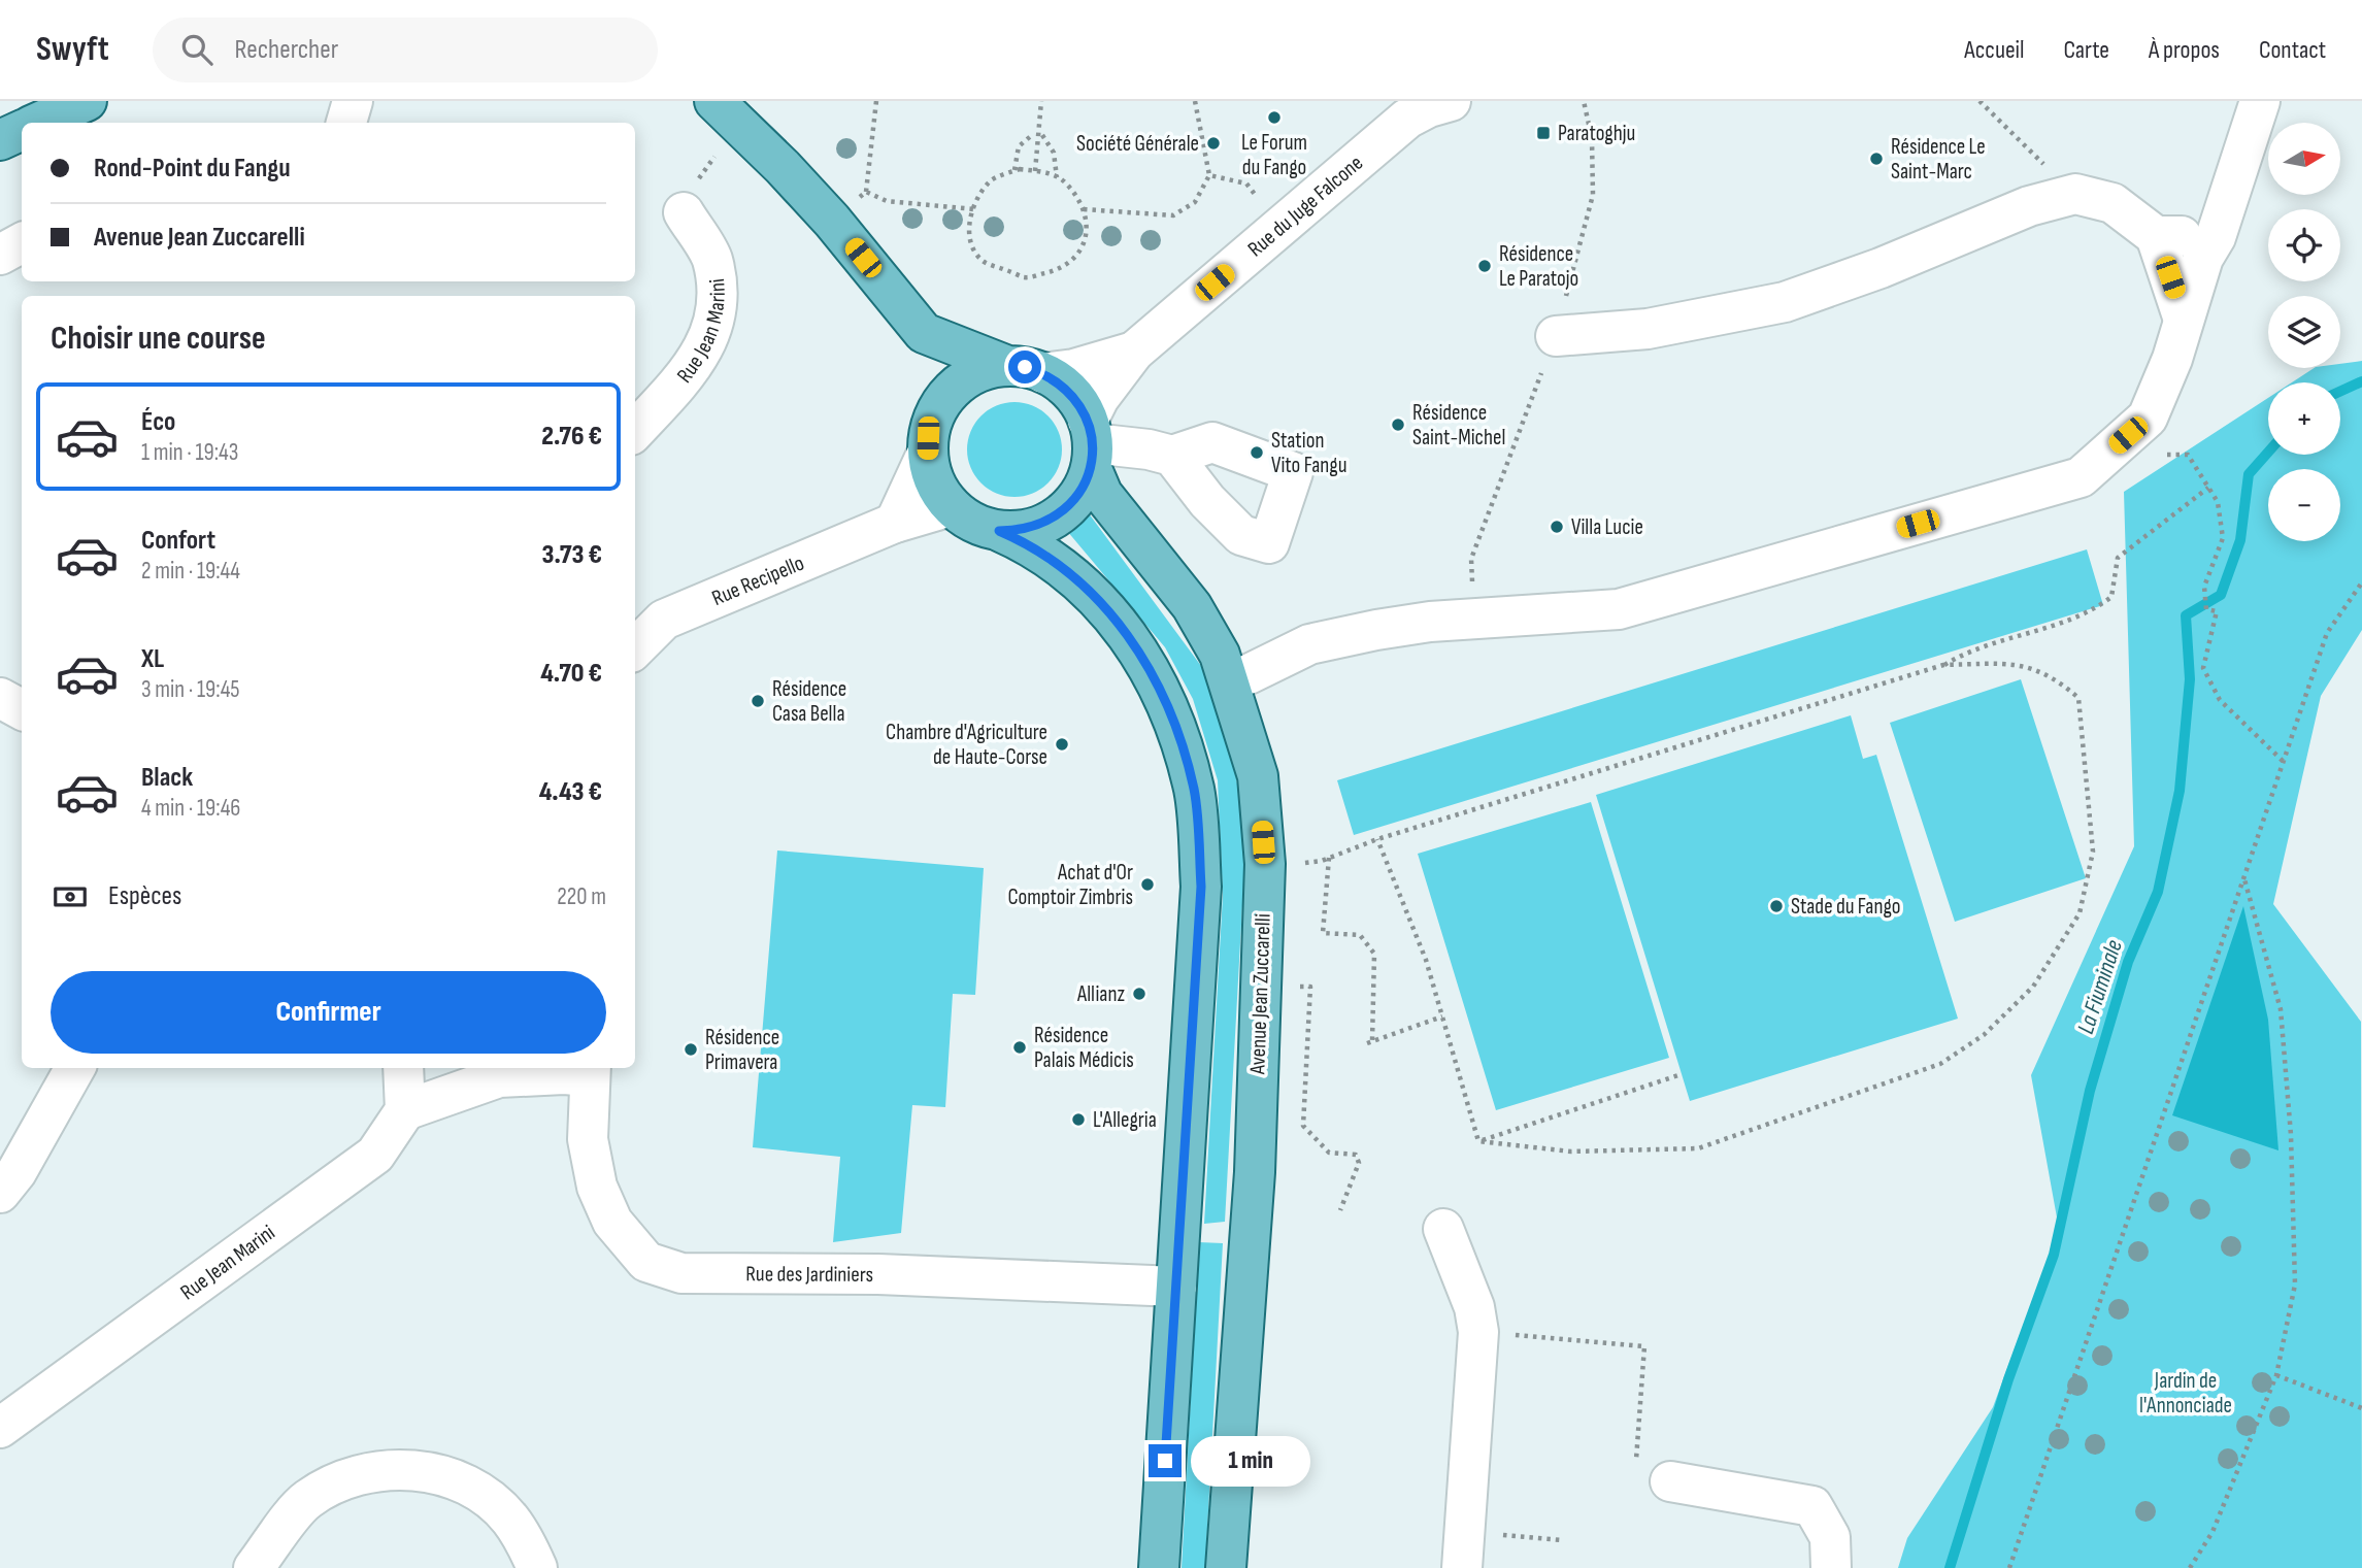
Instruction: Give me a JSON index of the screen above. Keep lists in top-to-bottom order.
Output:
{
  "streets": {
    "main road": ["Avenue Jean Zuccarelli"],
    "street": [
      "Rue du Juge Falcone",
      "Rue Jean Marini",
      "Rue Recipello",
      "Rue des Jardiniers"
    ]
  },
  "crossings": [
    ["Rue du Juge Falcone", "Rue Recipello"],
    ["Rue du Juge Falcone", "Avenue Jean Zuccarelli"],
    ["Rue Recipello", "Avenue Jean Zuccarelli"]
  ],
  "water": ["La Fiuminale"],
  "parks": ["Jardin de l'Annonciade"],
  "places": {
    "other": [
      "Le Forum du Fango",
      "Société Générale",
      "Résidence Le Saint-Marc",
      "Résidence Le Paratojo",
      "Résidence Saint-Michel",
      "Station Vito Fangu",
      "Villa Lucie",
      "Résidence Casa Bella",
      "Chambre d'Agriculture de Haute-Corse",
      "Achat d'Or Comptoir Zimbris",
      "Stade du Fango",
      "Allianz",
      "Résidence Palais Médicis",
      "Résidence Primavera",
      "L'Allegria"
    ],
    "transit": ["Paratoghju"]
  },
  "north": "right",
  "page": {
    "header": "Swyft",
    "search": "Rechercher",
    "nav": [
      "Accueil",
      "Carte",
      "À propos",
      "Contact"
    ],
    "map_buttons": ["+", "−"],
    "banner": ["Rond-Point du Fangu", "Avenue Jean Zuccarelli"],
    "heading": "Choisir une course",
    "list": [
      {
        "name": "Éco",
        "note": "1 min · 19:43",
        "value": "2.76 €"
      },
      {
        "name": "Confort",
        "note": "2 min · 19:44",
        "value": "3.73 €"
      },
      {
        "name": "XL",
        "note": "3 min · 19:45",
        "value": "4.70 €"
      },
      {
        "name": "Black",
        "note": "4 min · 19:46",
        "value": "4.43 €"
      }
    ],
    "pay": ["Espèces", "220 m"],
    "buttons": "Confirmer",
    "bubble": "1 min"
  }
}
